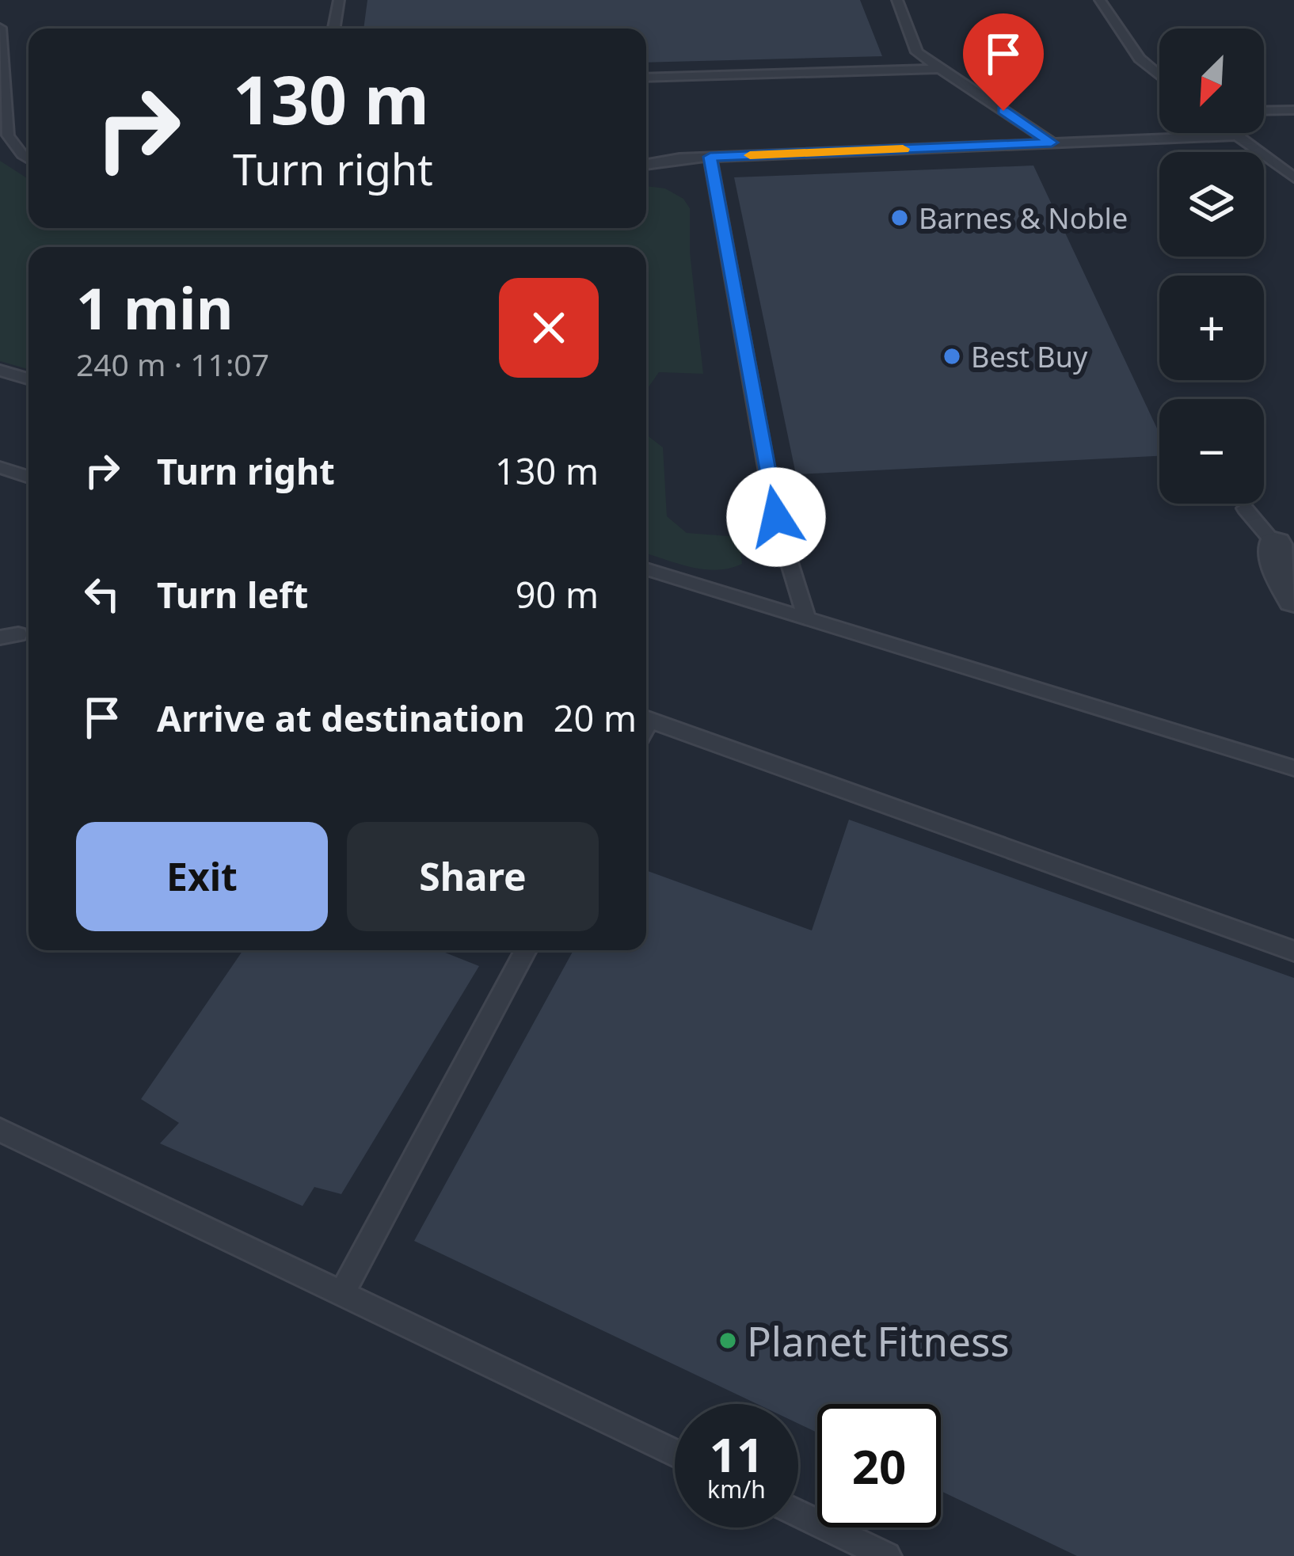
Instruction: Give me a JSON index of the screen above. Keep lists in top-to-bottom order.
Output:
{
  "places": ["Barnes & Noble", "Best Buy", "Planet Fitness"],
  "north": "bottom left",
  "page": {
    "map_buttons": ["+", "−"],
    "turn": ["130 m", "Turn right"],
    "heading": ["1 min", "240 m · 11:07"],
    "list": [
      {
        "name": "Turn right",
        "value": "130 m"
      },
      {
        "name": "Turn left",
        "value": "90 m"
      },
      {
        "name": "Arrive at destination",
        "value": "20 m"
      }
    ],
    "buttons": ["Exit", "Share"],
    "speed": "11 km/h",
    "limit": "20"
  }
}
